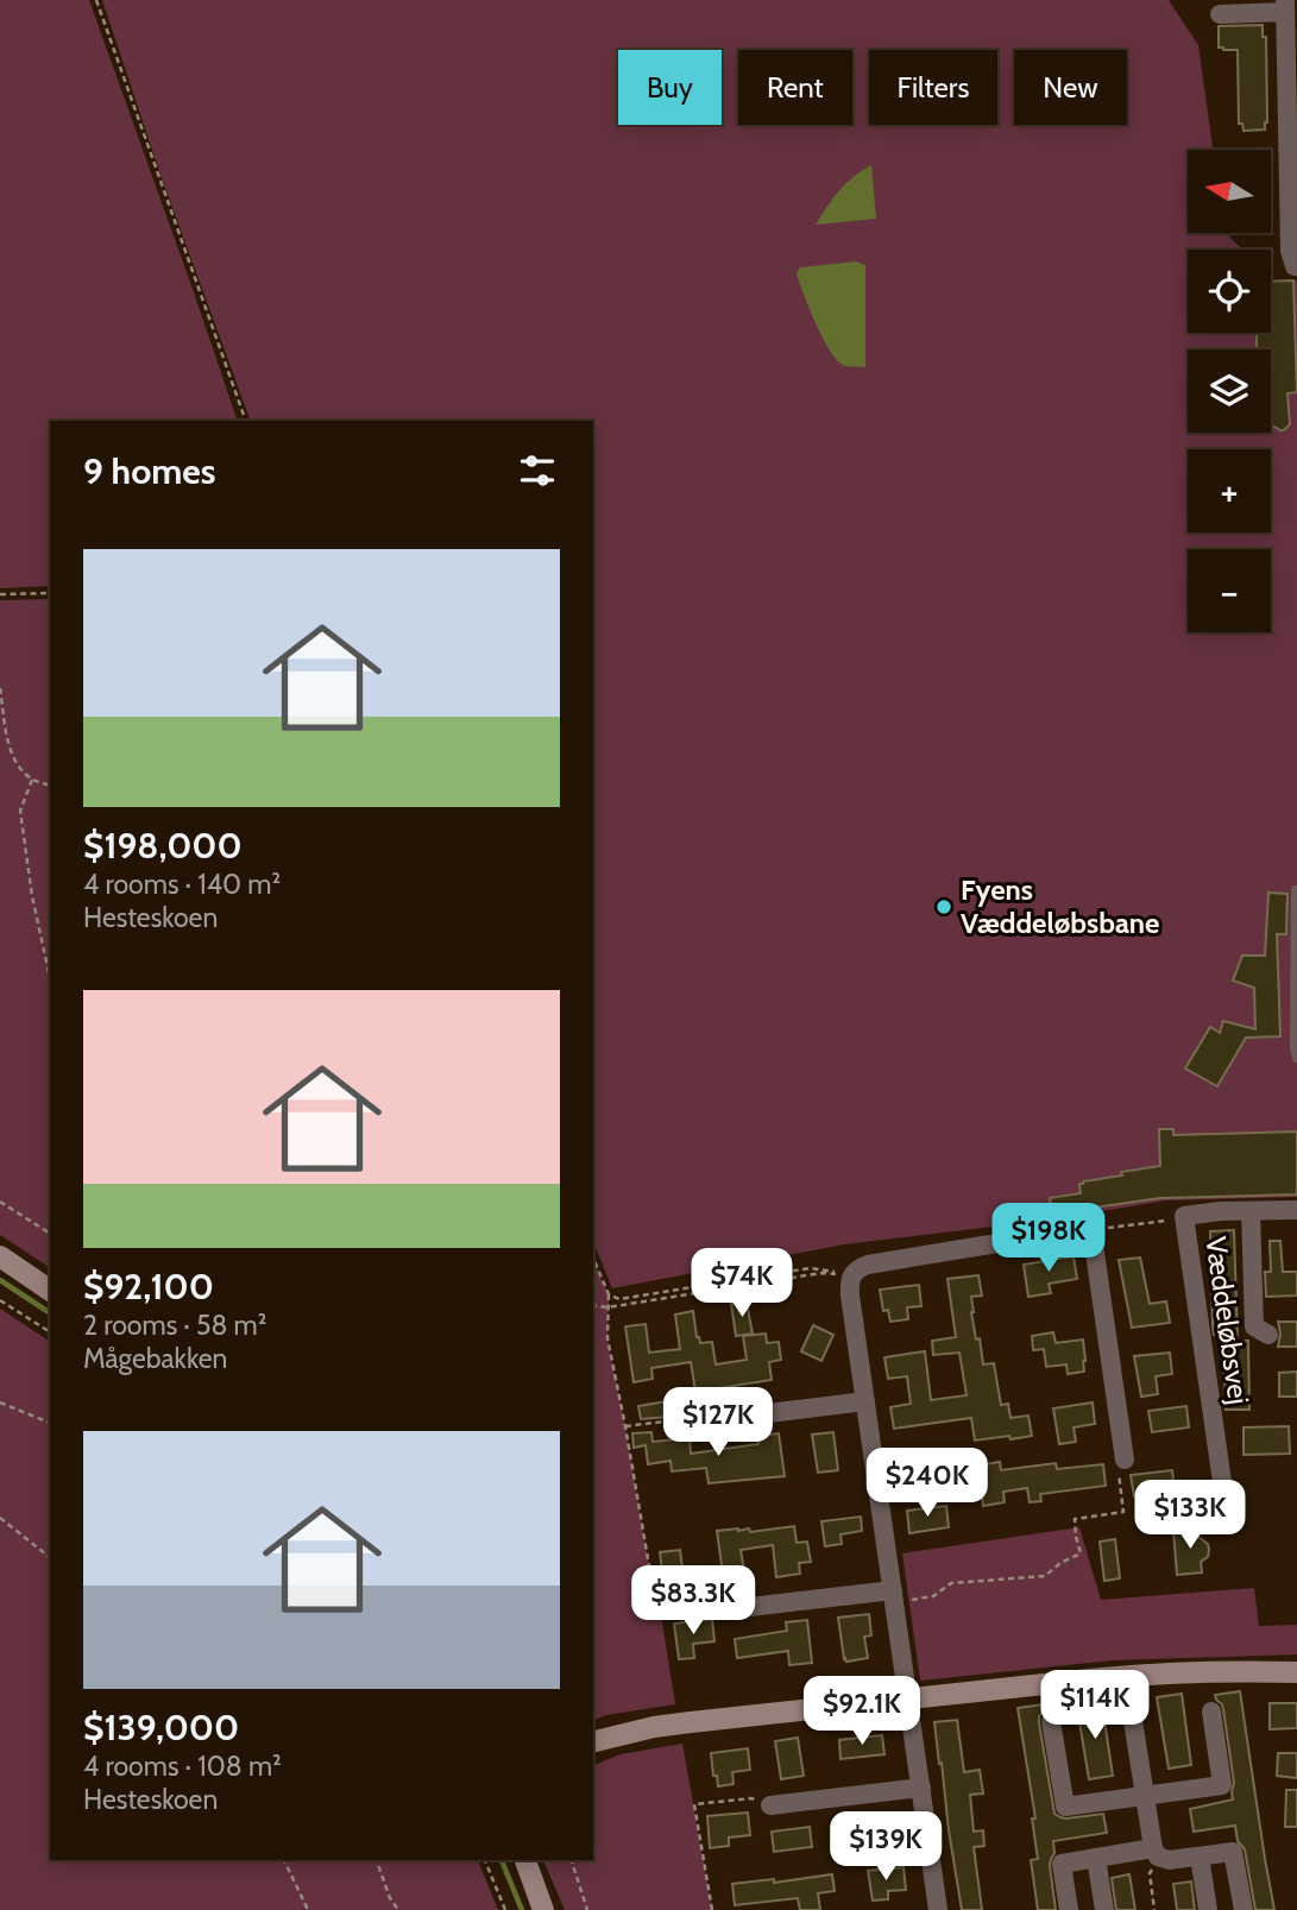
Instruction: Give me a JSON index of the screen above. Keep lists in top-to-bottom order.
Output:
{
  "streets": {
    "street": ["Væddeløbsvej"]
  },
  "places": ["Fyens Væddeløbsbane"],
  "north": "left",
  "page": {
    "chip": [
      "Buy",
      "Rent",
      "Filters",
      "New"
    ],
    "map_buttons": ["+", "−"],
    "heading": "9 homes",
    "list": [
      {
        "name": "$198,000",
        "note": "4 rooms · 140 m² · Hesteskoen"
      },
      {
        "name": "$92,100",
        "note": "2 rooms · 58 m² · Mågebakken"
      },
      {
        "name": "$139,000",
        "note": "4 rooms · 108 m² · Hesteskoen"
      }
    ],
    "price": [
      "$198K",
      "$74K",
      "$127K",
      "$240K",
      "$133K",
      "$83.3K",
      "$114K",
      "$92.1K",
      "$139K"
    ]
  }
}
